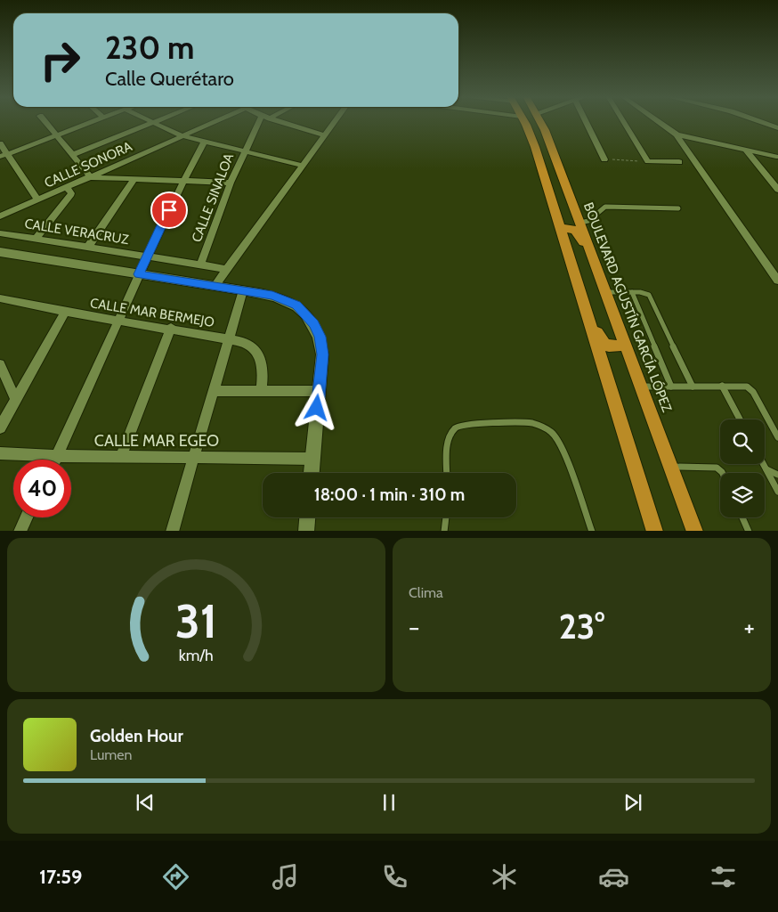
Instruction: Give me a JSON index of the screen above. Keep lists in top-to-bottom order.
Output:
{
  "streets": {
    "main road": ["BOULEVARD AGUSTÍN GARCÍA LÓPEZ"],
    "street": [
      "CALLE SONORA",
      "CALLE SINALOA",
      "CALLE VERACRUZ",
      "CALLE MAR BERMEJO",
      "CALLE MAR EGEO"
    ]
  },
  "crossings": [
    ["CALLE SINALOA", "CALLE VERACRUZ"]
  ],
  "page": {
    "turn": ["230 m", "Calle Querétaro"],
    "limit": "40",
    "trip": "18:00 · 1 min · 310 m",
    "tile": "Clima",
    "heat": ["−", "23°", "+"],
    "song": ["Golden Hour", "Lumen"],
    "tabs": "17:59",
    "gauge": ["31", "km/h"]
  }
}
